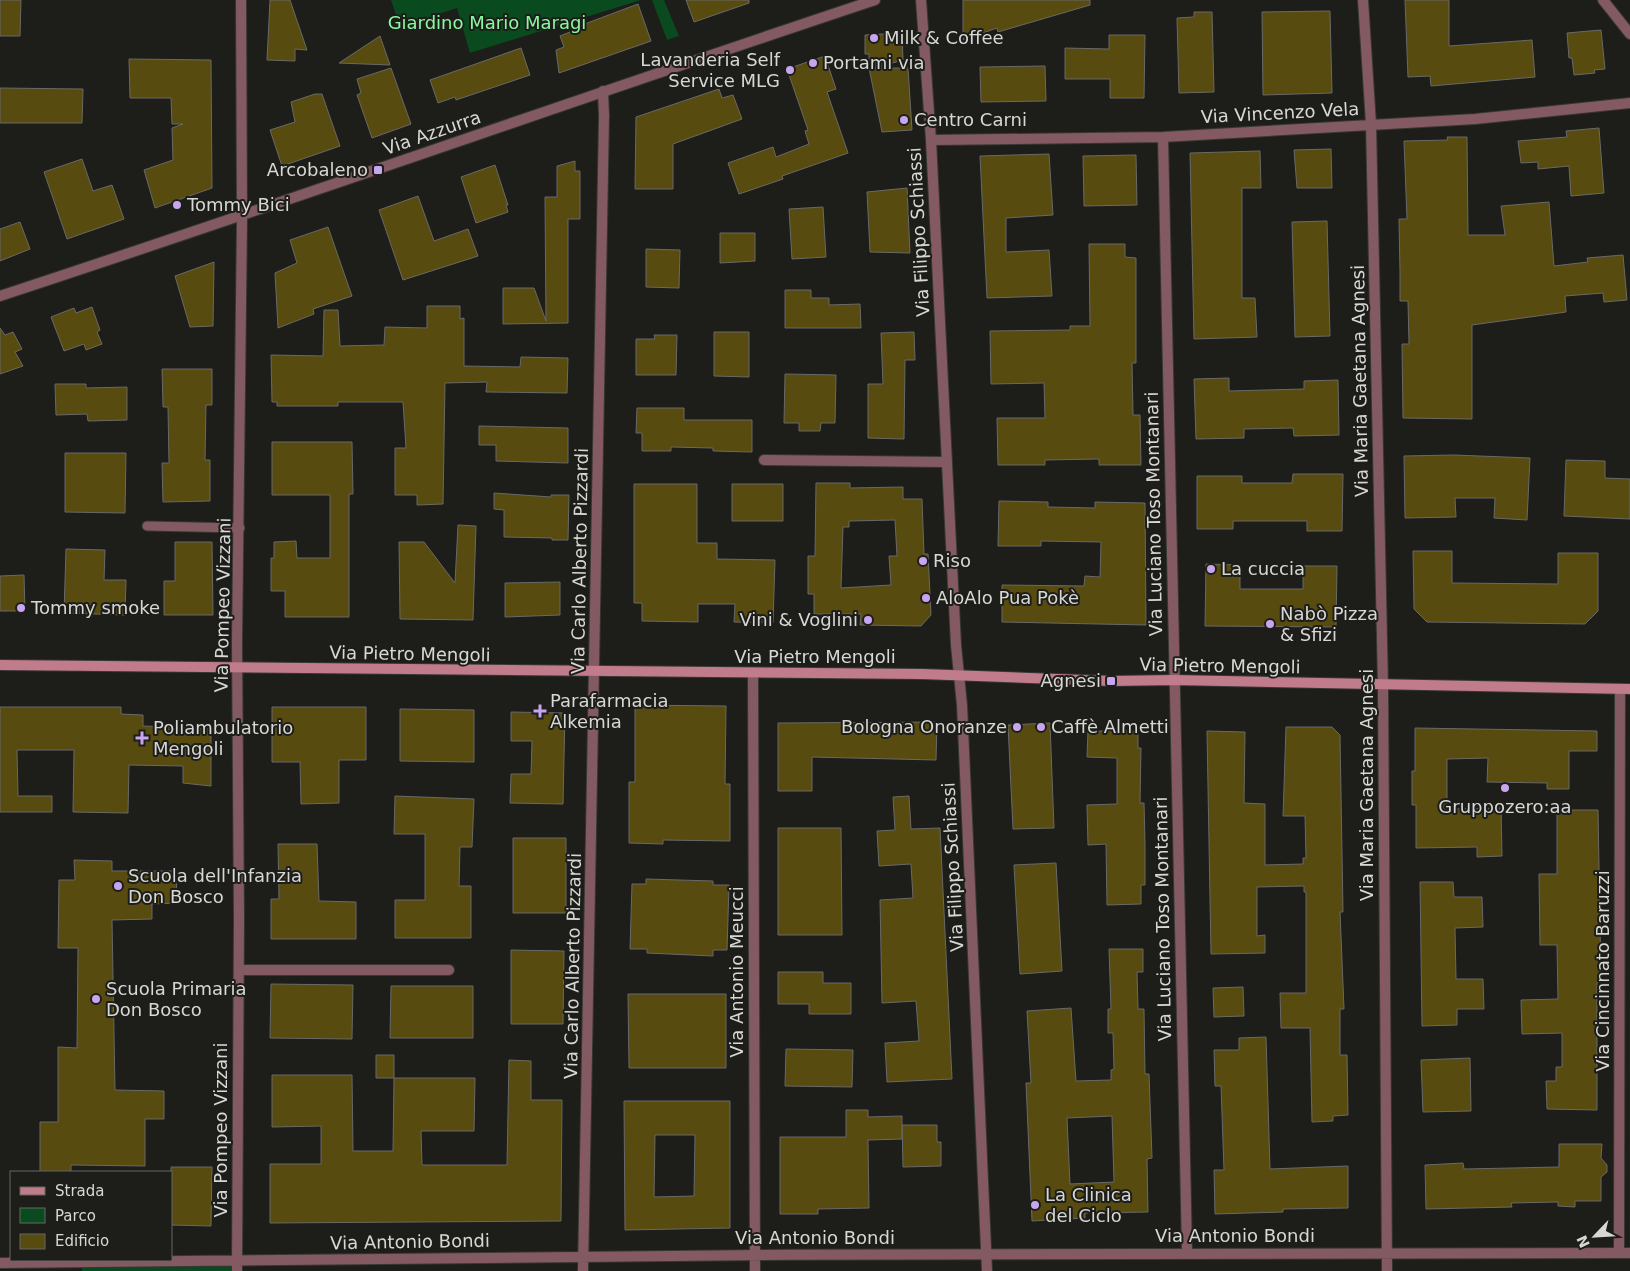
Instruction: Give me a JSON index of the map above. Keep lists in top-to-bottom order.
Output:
{
  "streets": {
    "main road": ["Via Pietro Mengoli"],
    "street": [
      "Via Vincenzo Vela",
      "Via Azzurra",
      "Via Filippo Schiassi",
      "Via Maria Gaetana Agnesi",
      "Via Luciano Toso Montanari",
      "Via Carlo Alberto Pizzardi",
      "Via Pompeo Vizzani",
      "Via Cincinnato Baruzzi",
      "Via Antonio Meucci",
      "Via Antonio Bondi"
    ]
  },
  "crossings": [
    ["Via Vincenzo Vela", "Via Filippo Schiassi"],
    ["Via Vincenzo Vela", "Via Maria Gaetana Agnesi"],
    ["Via Vincenzo Vela", "Via Luciano Toso Montanari"],
    ["Via Azzurra", "Via Carlo Alberto Pizzardi"],
    ["Via Azzurra", "Via Pompeo Vizzani"],
    ["Via Filippo Schiassi", "Via Pietro Mengoli"],
    ["Via Filippo Schiassi", "Via Antonio Bondi"],
    ["Via Maria Gaetana Agnesi", "Via Pietro Mengoli"],
    ["Via Maria Gaetana Agnesi", "Via Antonio Bondi"],
    ["Via Luciano Toso Montanari", "Via Pietro Mengoli"],
    ["Via Luciano Toso Montanari", "Via Antonio Bondi"],
    ["Via Carlo Alberto Pizzardi", "Via Pietro Mengoli"],
    ["Via Carlo Alberto Pizzardi", "Via Antonio Bondi"],
    ["Via Pompeo Vizzani", "Via Pietro Mengoli"],
    ["Via Pompeo Vizzani", "Via Antonio Bondi"],
    ["Via Pietro Mengoli", "Via Cincinnato Baruzzi"],
    ["Via Pietro Mengoli", "Via Antonio Meucci"],
    ["Via Cincinnato Baruzzi", "Via Antonio Bondi"],
    ["Via Antonio Meucci", "Via Antonio Bondi"]
  ],
  "parks": ["Giardino Mario Maragi"],
  "places": {
    "other": [
      "Milk & Coffee",
      "Portami via",
      "Lavanderia Self Service MLG",
      "Centro Carni",
      "Tommy Bici",
      "Riso",
      "La cuccia",
      "AloAlo Pua Pokè",
      "Tommy smoke",
      "Vini & Voglini",
      "Nabò Pizza & Sfizi",
      "Bologna Onoranze",
      "Caffè Almetti",
      "Gruppozero:aa",
      "Scuola dell'Infanzia Don Bosco",
      "Scuola Primaria Don Bosco",
      "La Clinica del Ciclo"
    ],
    "transit": ["Arcobaleno", "Agnesi"],
    "health": ["Parafarmacia Alkemia", "Poliambulatorio Mengoli"]
  },
  "legend": ["Strada", "Parco", "Edificio"],
  "north": "bottom left"
}
